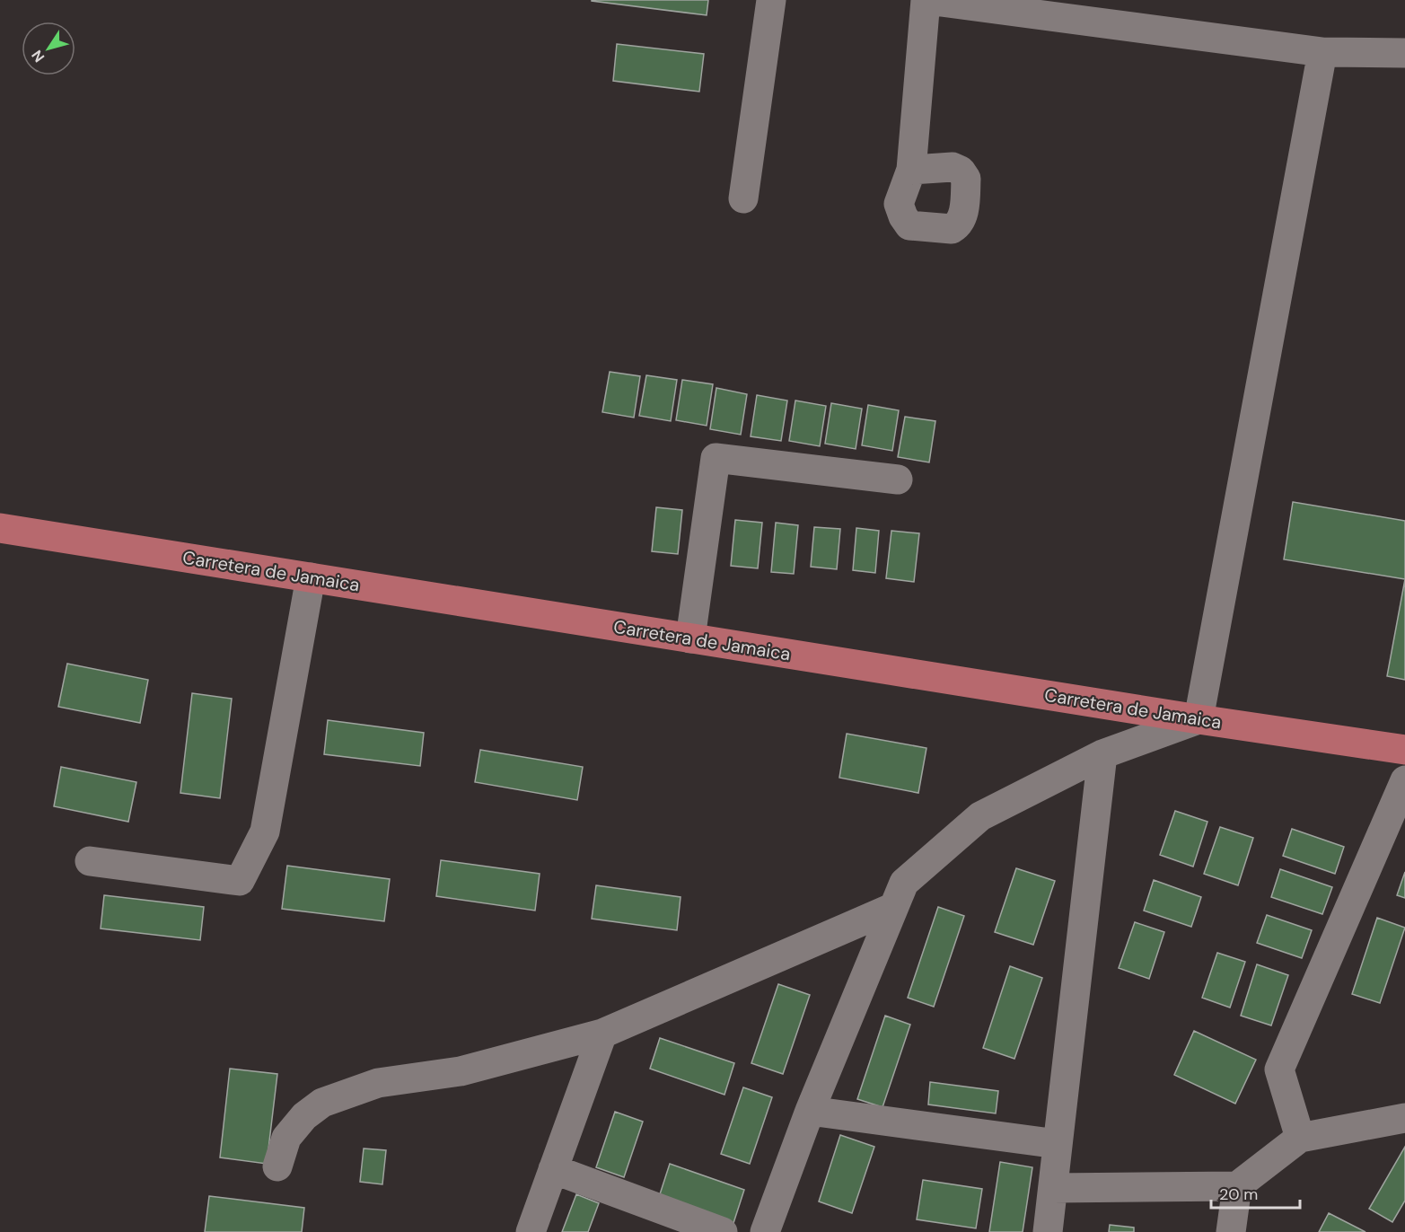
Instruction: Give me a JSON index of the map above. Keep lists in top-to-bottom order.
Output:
{
  "streets": {
    "main road": ["Carretera de Jamaica"]
  },
  "scale_bar": "20 m",
  "north": "bottom left"
}
